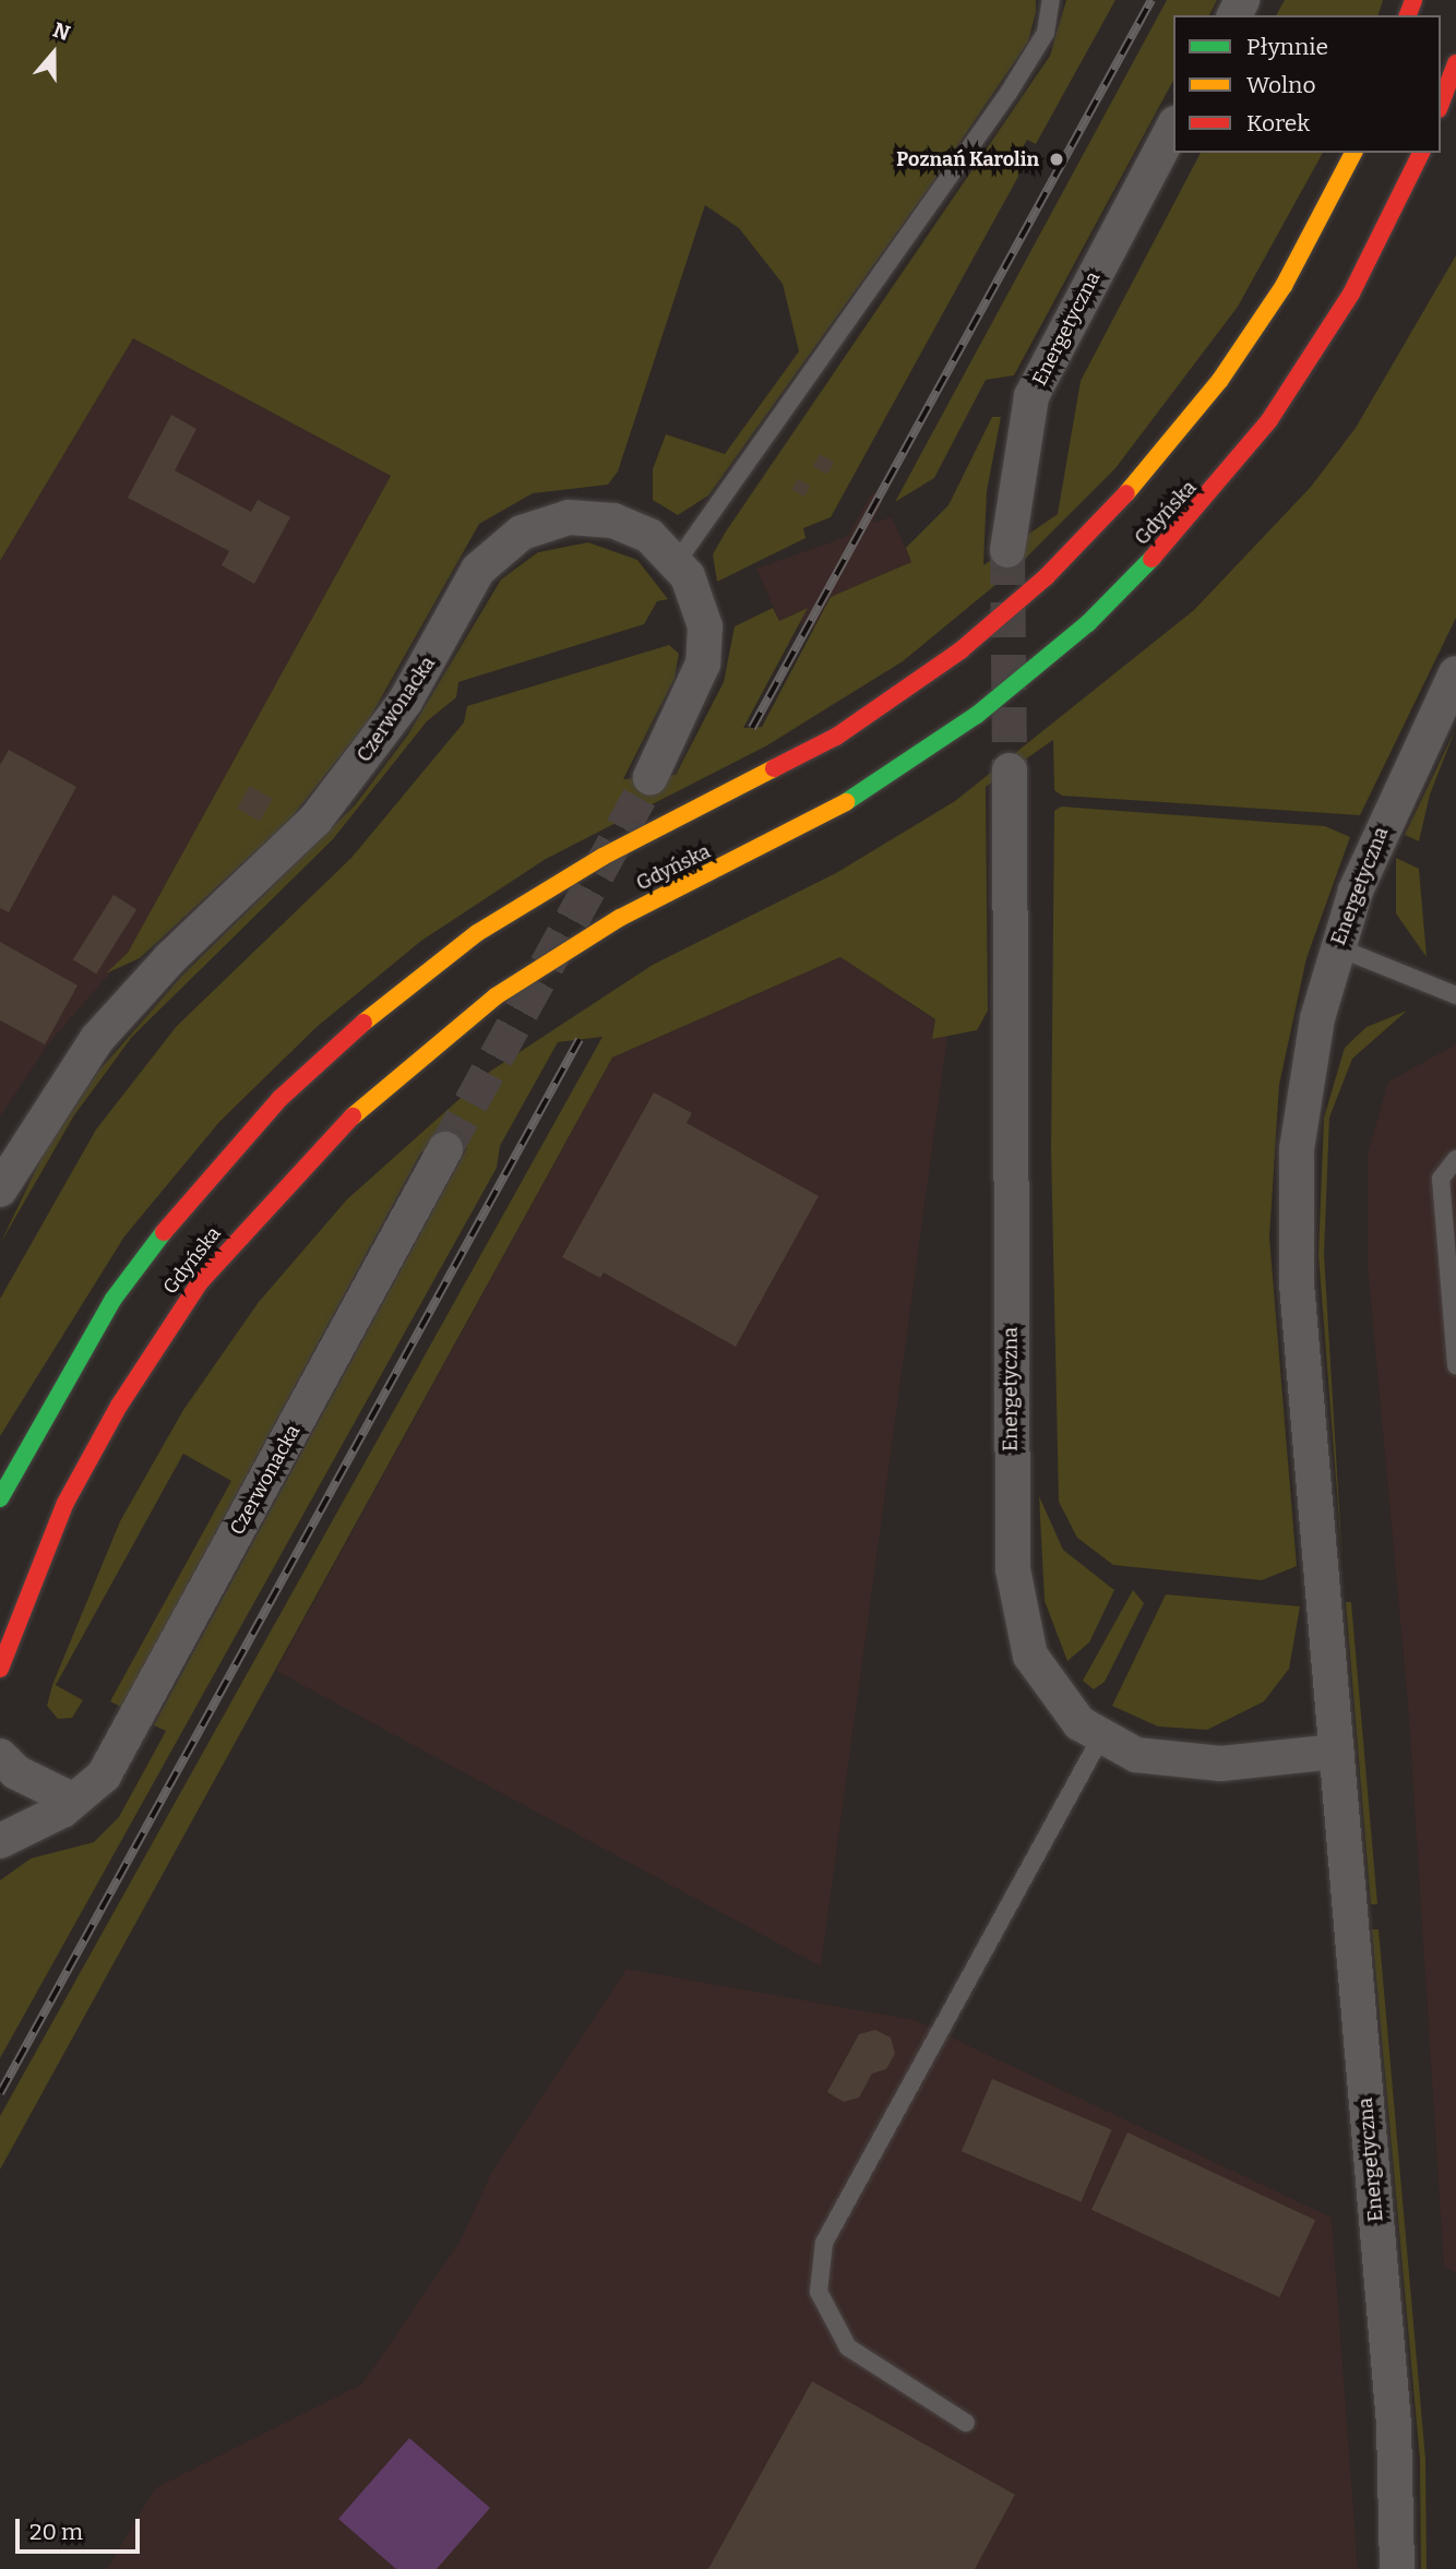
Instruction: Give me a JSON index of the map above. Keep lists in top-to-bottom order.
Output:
{
  "streets": {
    "main road": ["Gdyńska"],
    "street": ["Energetyczna", "Czerwonacka"]
  },
  "places": ["Poznań Karolin"],
  "legend": ["Płynnie", "Wolno", "Korek"],
  "scale_bar": "20 m",
  "north": "top"
}
